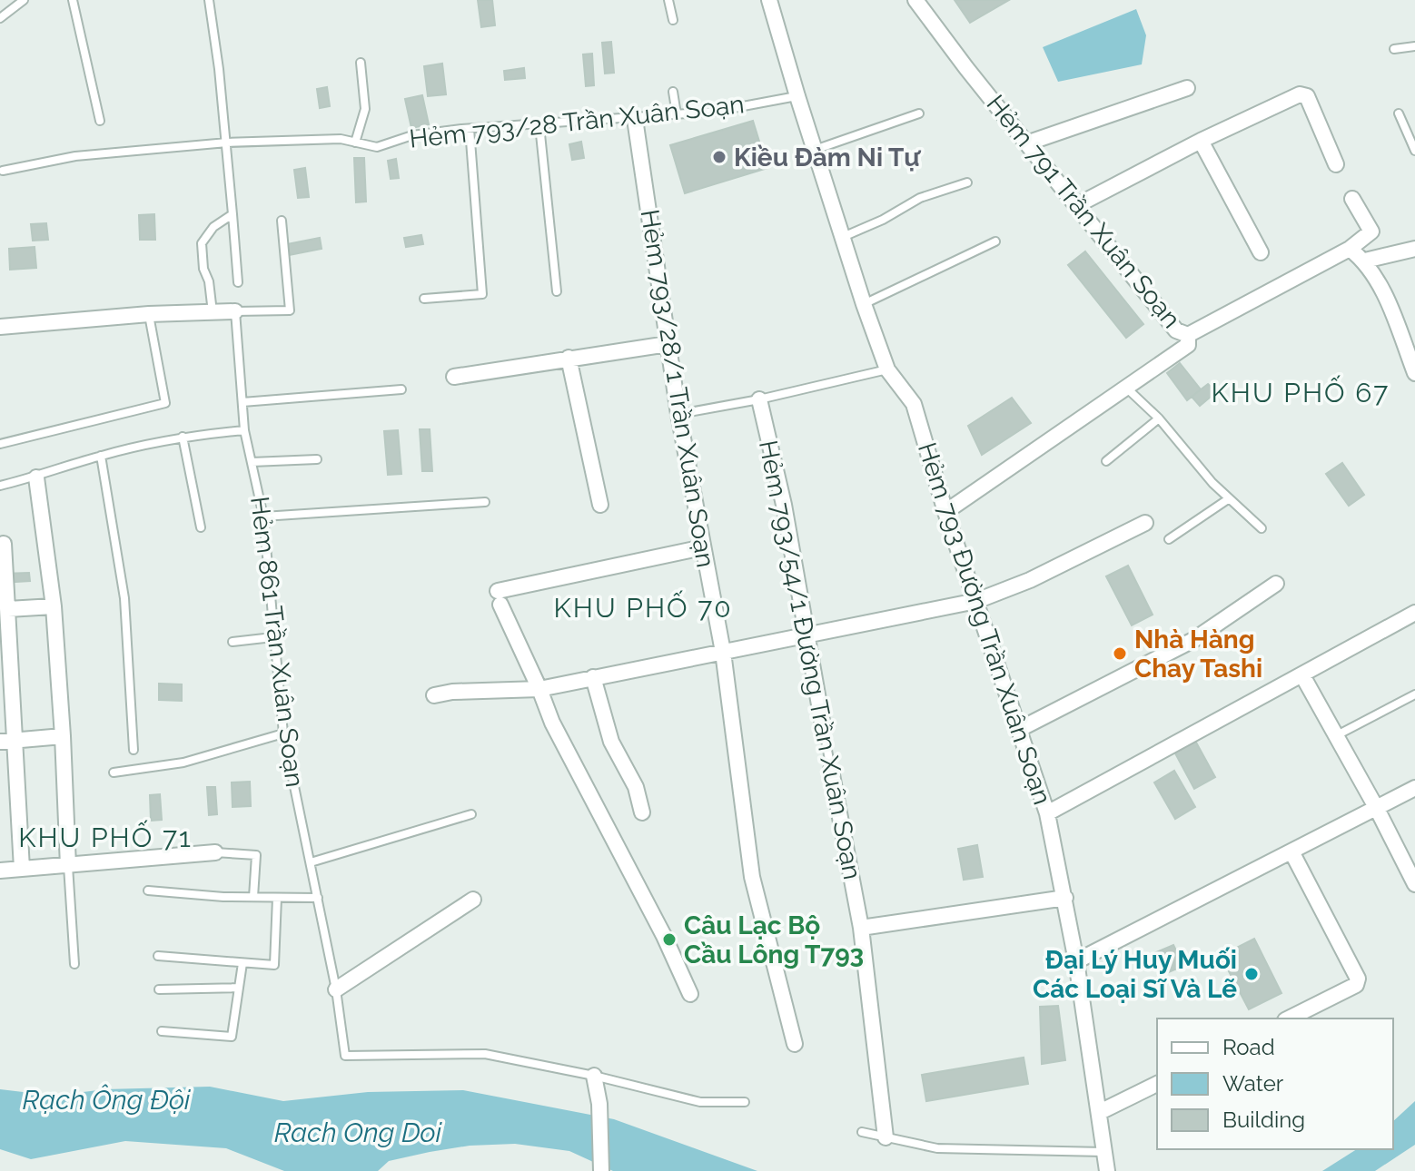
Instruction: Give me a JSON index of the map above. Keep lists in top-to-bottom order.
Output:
{
  "streets": {
    "street": [
      "Hẻm 791 Trần Xuân Soạn",
      "Hẻm 793/28/1 Trần Xuân Soạn",
      "Hẻm 793 Đường Trần Xuân Soạn",
      "Hẻm 793/54/1 Đường Trần Xuân Soạn"
    ],
    "lane": ["Hẻm 793/28 Trần Xuân Soạn", "Hẻm 861 Trần Xuân Soạn"]
  },
  "crossings": [
    ["Hẻm 793/28 Trần Xuân Soạn", "Hẻm 793/28/1 Trần Xuân Soạn"],
    ["Hẻm 793/28 Trần Xuân Soạn", "Hẻm 793 Đường Trần Xuân Soạn"]
  ],
  "districts": ["KHU PHỐ 67", "KHU PHỐ 70", "KHU PHỐ 71"],
  "water": ["Rạch Ông Đội", "Rach Ong Doi"],
  "places": [
    "Kiều Đàm Ni Tự",
    "Nhà Hàng Chay Tashi",
    "Câu Lạc Bộ Cầu Lông T793",
    "Đại Lý Huy Muối Các Loại Sĩ Và Lẽ"
  ],
  "legend": ["Road", "Water", "Building"]
}
